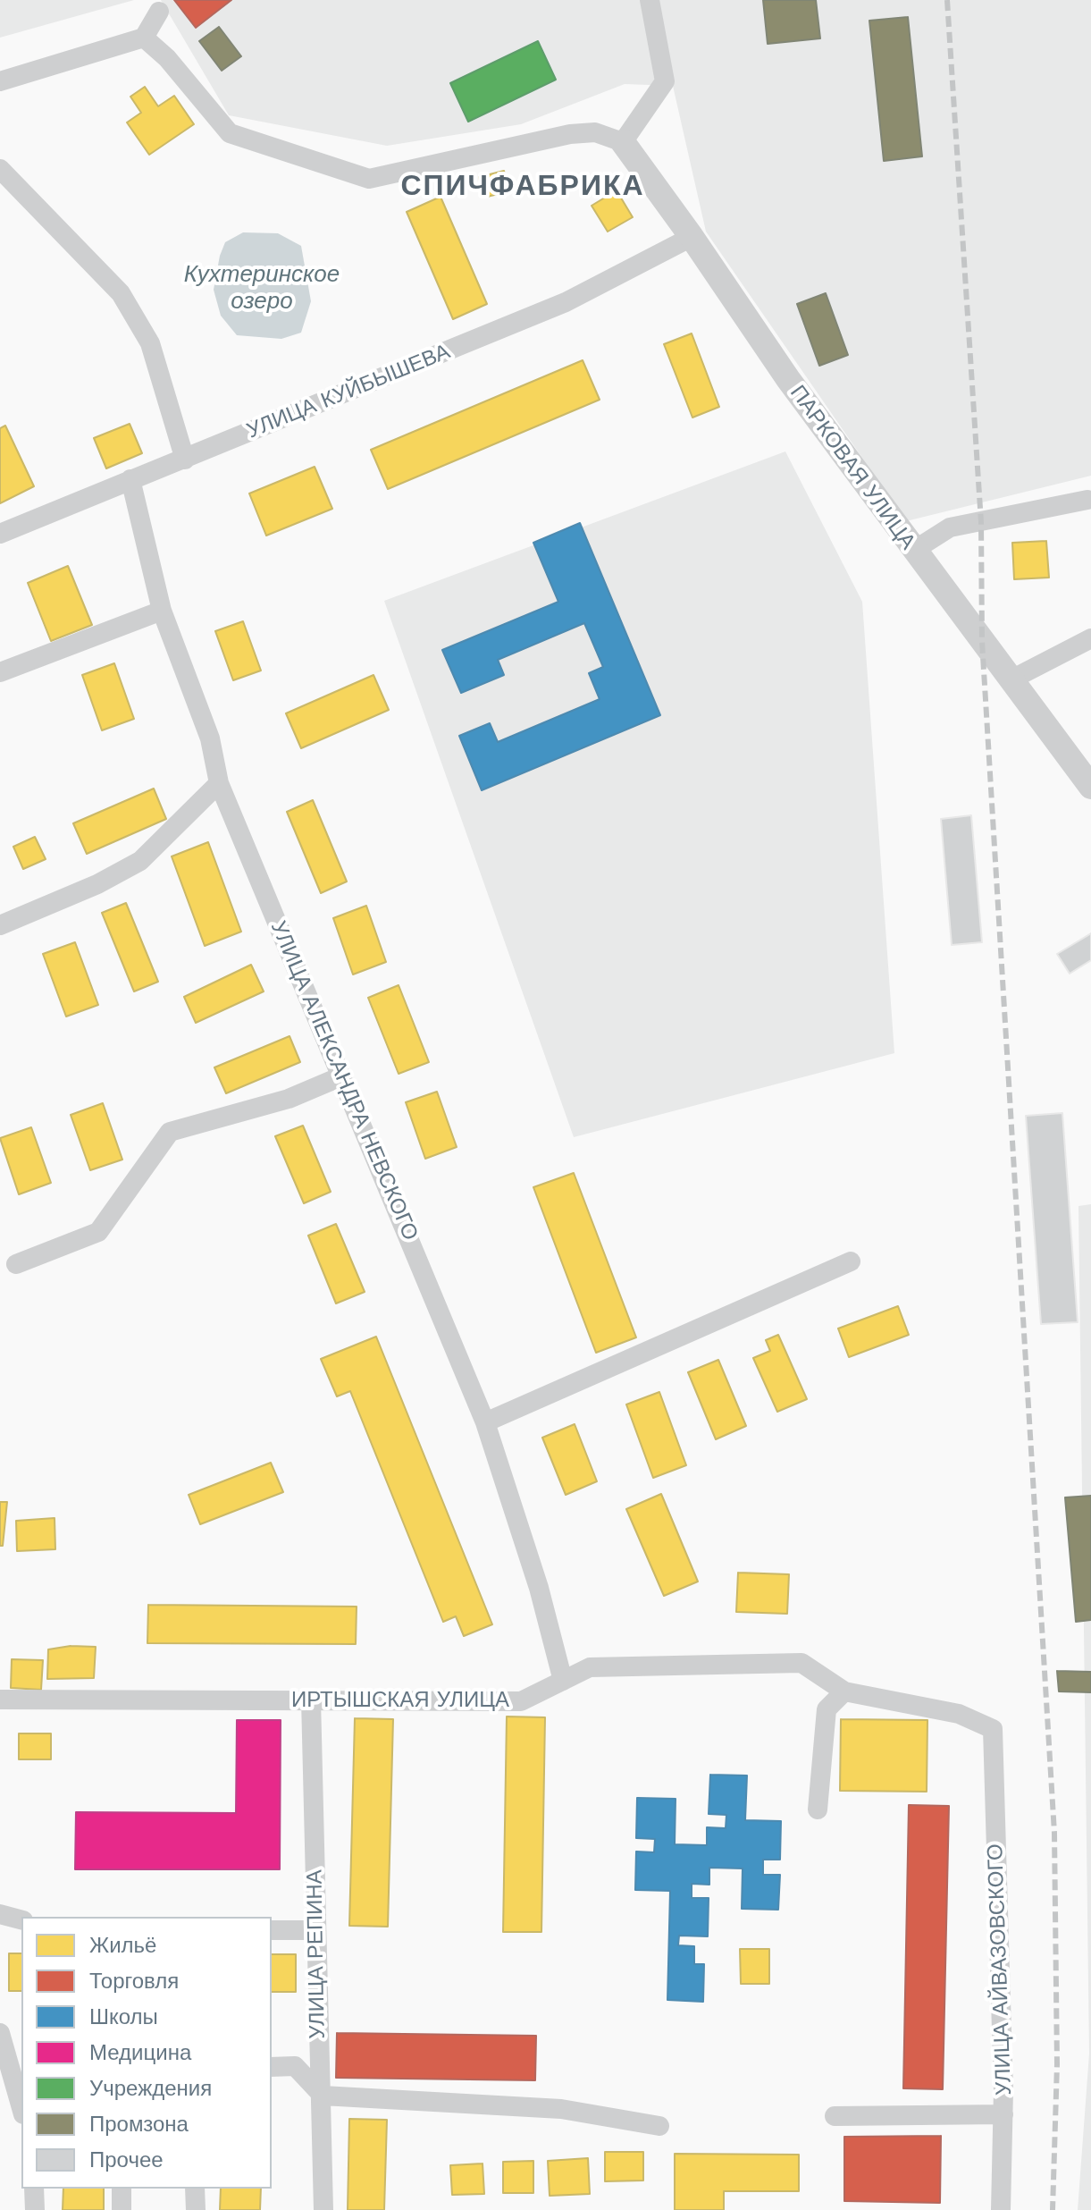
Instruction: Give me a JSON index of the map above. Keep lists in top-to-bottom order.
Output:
{
  "streets": {
    "street": [
      "УЛИЦА КУЙБЫШЕВА",
      "ПАРКОВАЯ УЛИЦА",
      "УЛИЦА АЛЕКСАНДРА НЕВСКОГО",
      "ИРТЫШСКАЯ УЛИЦА",
      "УЛИЦА РЕПИНА",
      "УЛИЦА АЙВАЗОВСКОГО"
    ]
  },
  "crossings": [
    ["УЛИЦА КУЙБЫШЕВА", "ПАРКОВАЯ УЛИЦА"],
    ["УЛИЦА КУЙБЫШЕВА", "УЛИЦА АЛЕКСАНДРА НЕВСКОГО"],
    ["УЛИЦА АЛЕКСАНДРА НЕВСКОГО", "ИРТЫШСКАЯ УЛИЦА"],
    ["ИРТЫШСКАЯ УЛИЦА", "УЛИЦА РЕПИНА"],
    ["ИРТЫШСКАЯ УЛИЦА", "УЛИЦА АЙВАЗОВСКОГО"]
  ],
  "districts": ["СПИЧФАБРИКА"],
  "water": ["Кухтеринское озеро"],
  "legend": [
    "Жильё",
    "Торговля",
    "Школы",
    "Медицина",
    "Учреждения",
    "Промзона",
    "Прочее"
  ]
}
